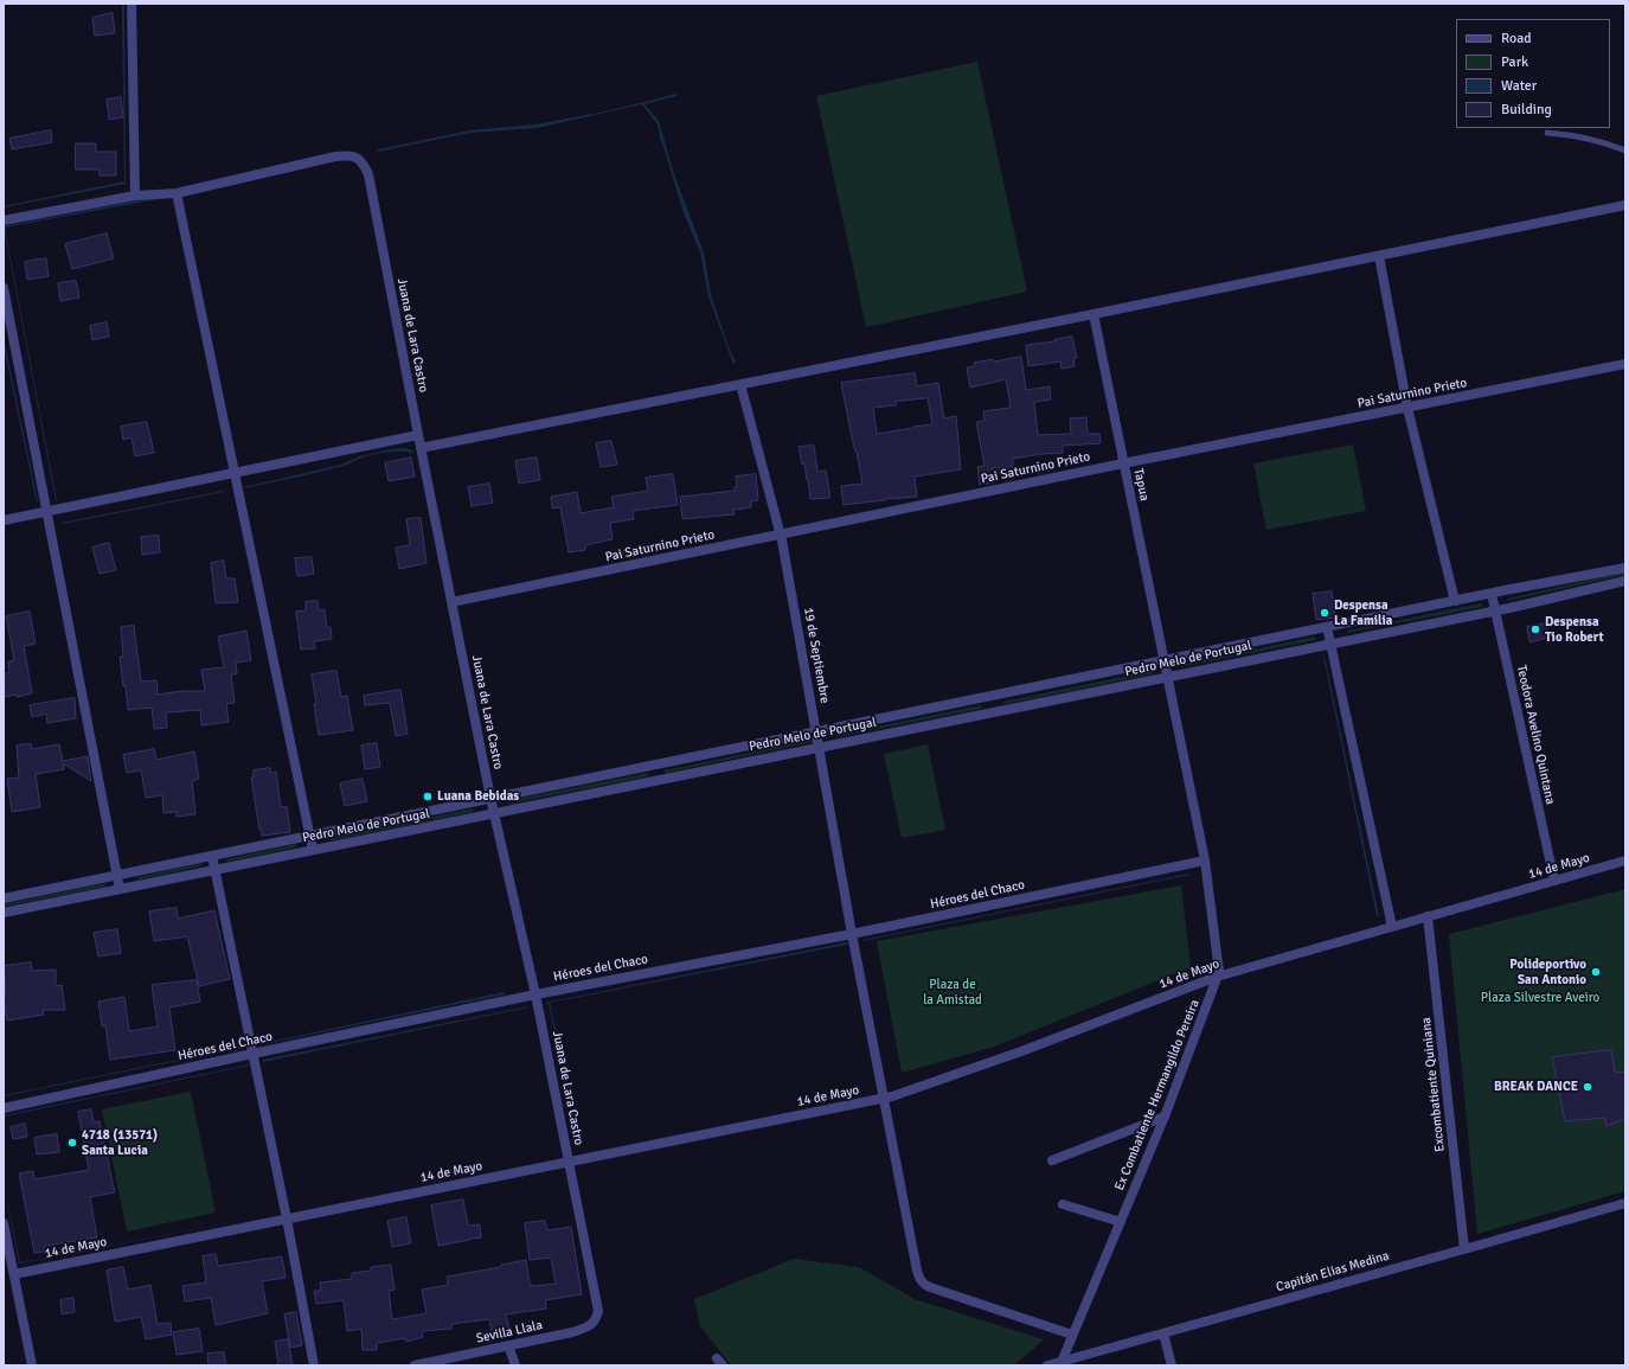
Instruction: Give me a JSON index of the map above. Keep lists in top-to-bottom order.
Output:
{
  "streets": {
    "street": [
      "Juana de Lara Castro",
      "Pai Saturnino Prieto",
      "Tapua",
      "19 de Septiembre",
      "Pedro Melo de Portugal",
      "Teodora Avelino Quintana",
      "14 de Mayo",
      "Héroes del Chaco",
      "Excombatiente Quiniana",
      "Ex Combatiente Hermangildo Pereira",
      "Capitán Elias Medina",
      "Sevilla Llala"
    ]
  },
  "crossings": [
    ["Juana de Lara Castro", "Pai Saturnino Prieto"],
    ["Juana de Lara Castro", "Pedro Melo de Portugal"],
    ["Juana de Lara Castro", "14 de Mayo"],
    ["Juana de Lara Castro", "Héroes del Chaco"],
    ["Juana de Lara Castro", "Sevilla Llala"],
    ["Pai Saturnino Prieto", "Tapua"],
    ["Pai Saturnino Prieto", "19 de Septiembre"],
    ["Tapua", "Pedro Melo de Portugal"],
    ["Tapua", "Ex Combatiente Hermangildo Pereira"],
    ["19 de Septiembre", "Pedro Melo de Portugal"],
    ["19 de Septiembre", "14 de Mayo"],
    ["19 de Septiembre", "Héroes del Chaco"],
    ["19 de Septiembre", "Ex Combatiente Hermangildo Pereira"],
    ["Pedro Melo de Portugal", "Teodora Avelino Quintana"],
    ["Pedro Melo de Portugal", "Ex Combatiente Hermangildo Pereira"],
    ["Teodora Avelino Quintana", "14 de Mayo"],
    ["14 de Mayo", "Excombatiente Quiniana"],
    ["14 de Mayo", "Ex Combatiente Hermangildo Pereira"],
    ["Héroes del Chaco", "Ex Combatiente Hermangildo Pereira"],
    ["Excombatiente Quiniana", "Capitán Elias Medina"],
    ["Ex Combatiente Hermangildo Pereira", "Capitán Elias Medina"]
  ],
  "parks": ["Plaza de la Amistad", "Plaza Silvestre Aveiro"],
  "places": [
    "Despensa La Familia",
    "Despensa Tio Robert",
    "Luana Bebidas",
    "Polideportivo San Antonio",
    "BREAK DANCE",
    "4718 (13571) Santa Lucia"
  ],
  "legend": [
    "Road",
    "Park",
    "Water",
    "Building"
  ]
}
